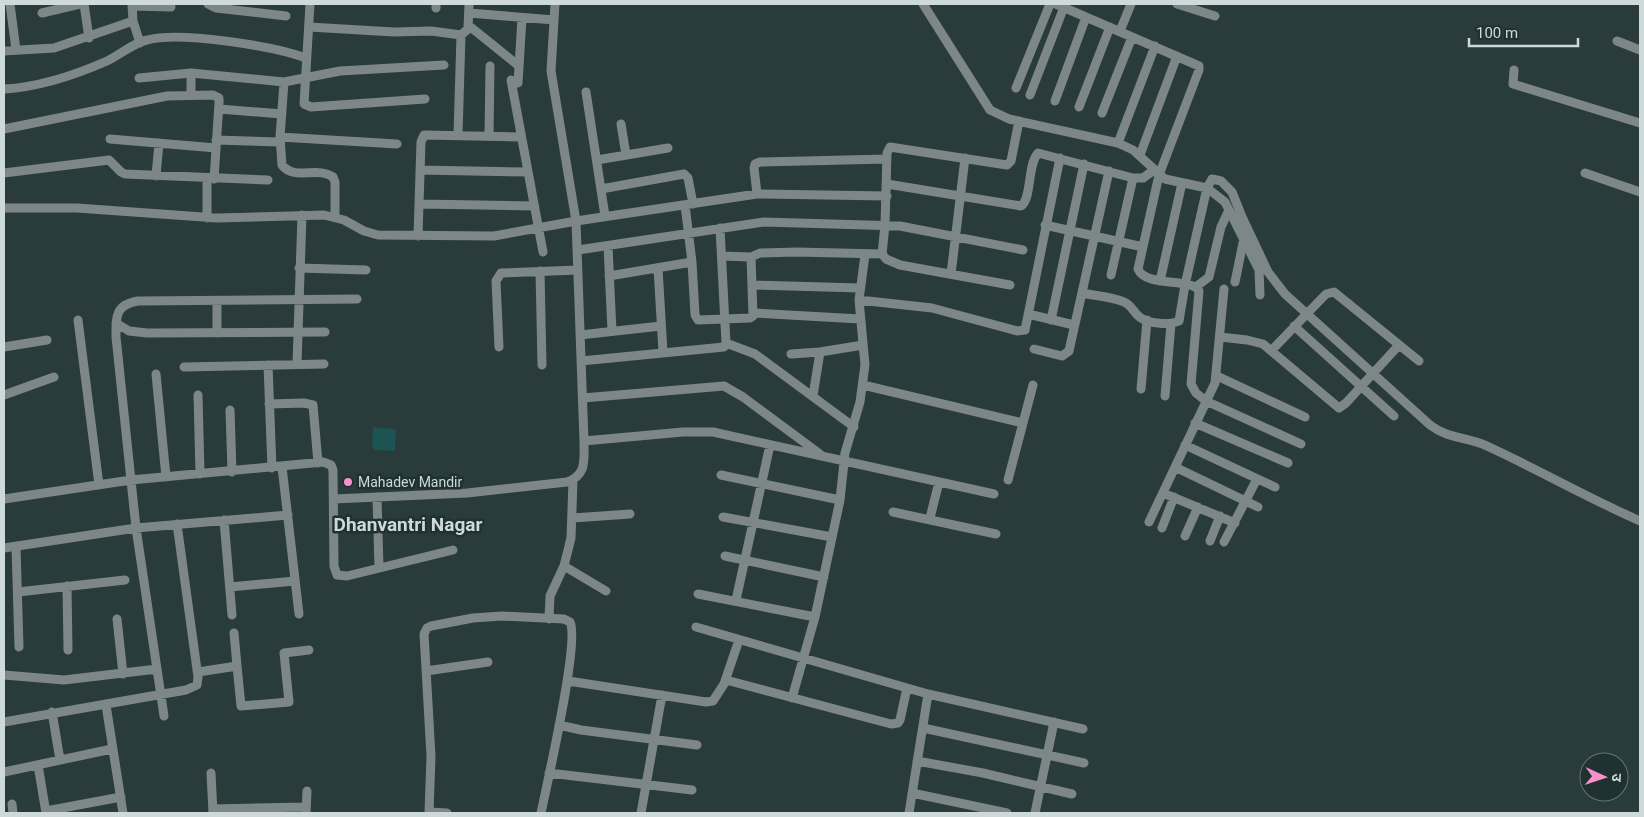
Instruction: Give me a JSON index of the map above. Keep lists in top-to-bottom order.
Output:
{
  "districts": ["Dhanvantri Nagar"],
  "places": ["Mahadev Mandir"],
  "scale_bar": "100 m",
  "north": "right"
}
